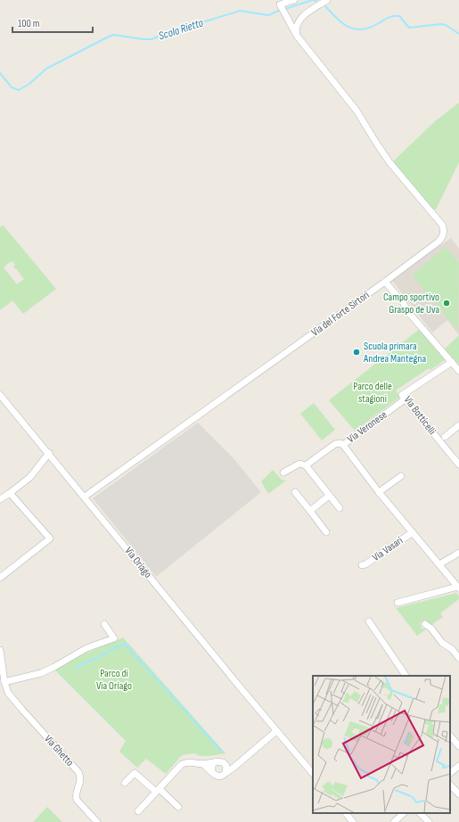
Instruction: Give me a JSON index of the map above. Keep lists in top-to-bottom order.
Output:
{
  "streets": {
    "street": [
      "Via del Forte Sirtori",
      "Via Botticelli",
      "Via Veronese",
      "Via Vasari",
      "Via Oriago",
      "Via Ghetto"
    ]
  },
  "crossings": [
    ["Via del Forte Sirtori", "Via Oriago"],
    ["Via Botticelli", "Via Veronese"],
    ["Via Veronese", "Via Vasari"]
  ],
  "water": ["Scolo Rietto"],
  "parks": ["Parco delle stagioni", "Parco di Via Oriago"],
  "places": ["Campo sportivo Graspo de Uva", "Scuola primara Andrea Mantegna"],
  "scale_bar": "100 m"
}
